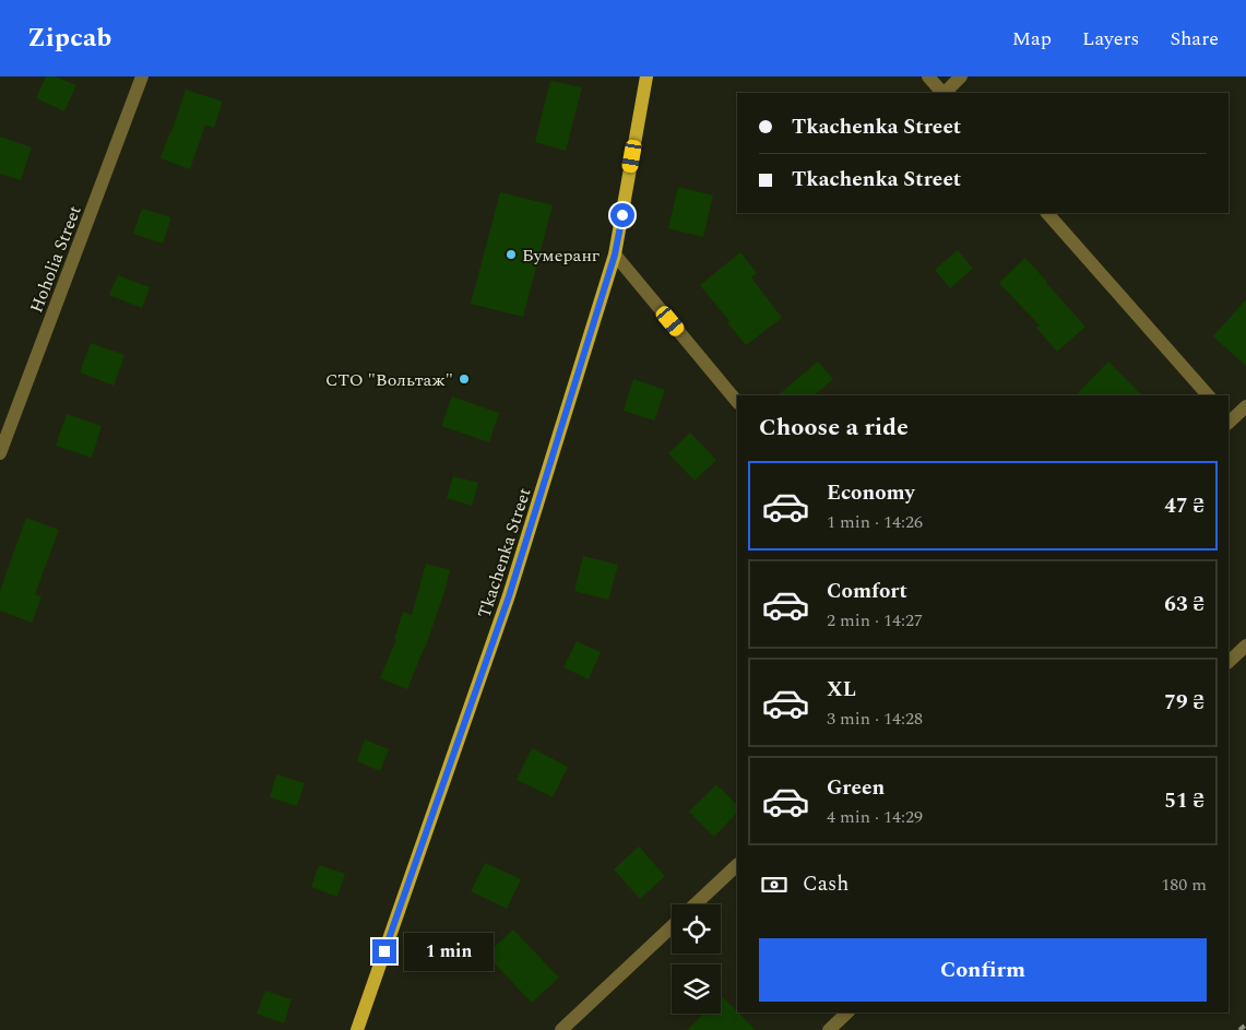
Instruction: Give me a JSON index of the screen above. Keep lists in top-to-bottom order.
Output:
{
  "streets": {
    "main road": ["Tkachenka Street"],
    "street": ["Hoholia Street"]
  },
  "places": ["Бумеранг", "СТО \"Вольтаж\""],
  "page": {
    "header": "Zipcab",
    "nav": ["Map", "Layers", "Share"],
    "banner": ["Tkachenka Street", "Tkachenka Street"],
    "heading": "Choose a ride",
    "list": [
      {
        "name": "Economy",
        "note": "1 min · 14:26",
        "value": "47 ₴"
      },
      {
        "name": "Comfort",
        "note": "2 min · 14:27",
        "value": "63 ₴"
      },
      {
        "name": "XL",
        "note": "3 min · 14:28",
        "value": "79 ₴"
      },
      {
        "name": "Green",
        "note": "4 min · 14:29",
        "value": "51 ₴"
      }
    ],
    "pay": ["Cash", "180 m"],
    "buttons": "Confirm",
    "bubble": "1 min"
  }
}
